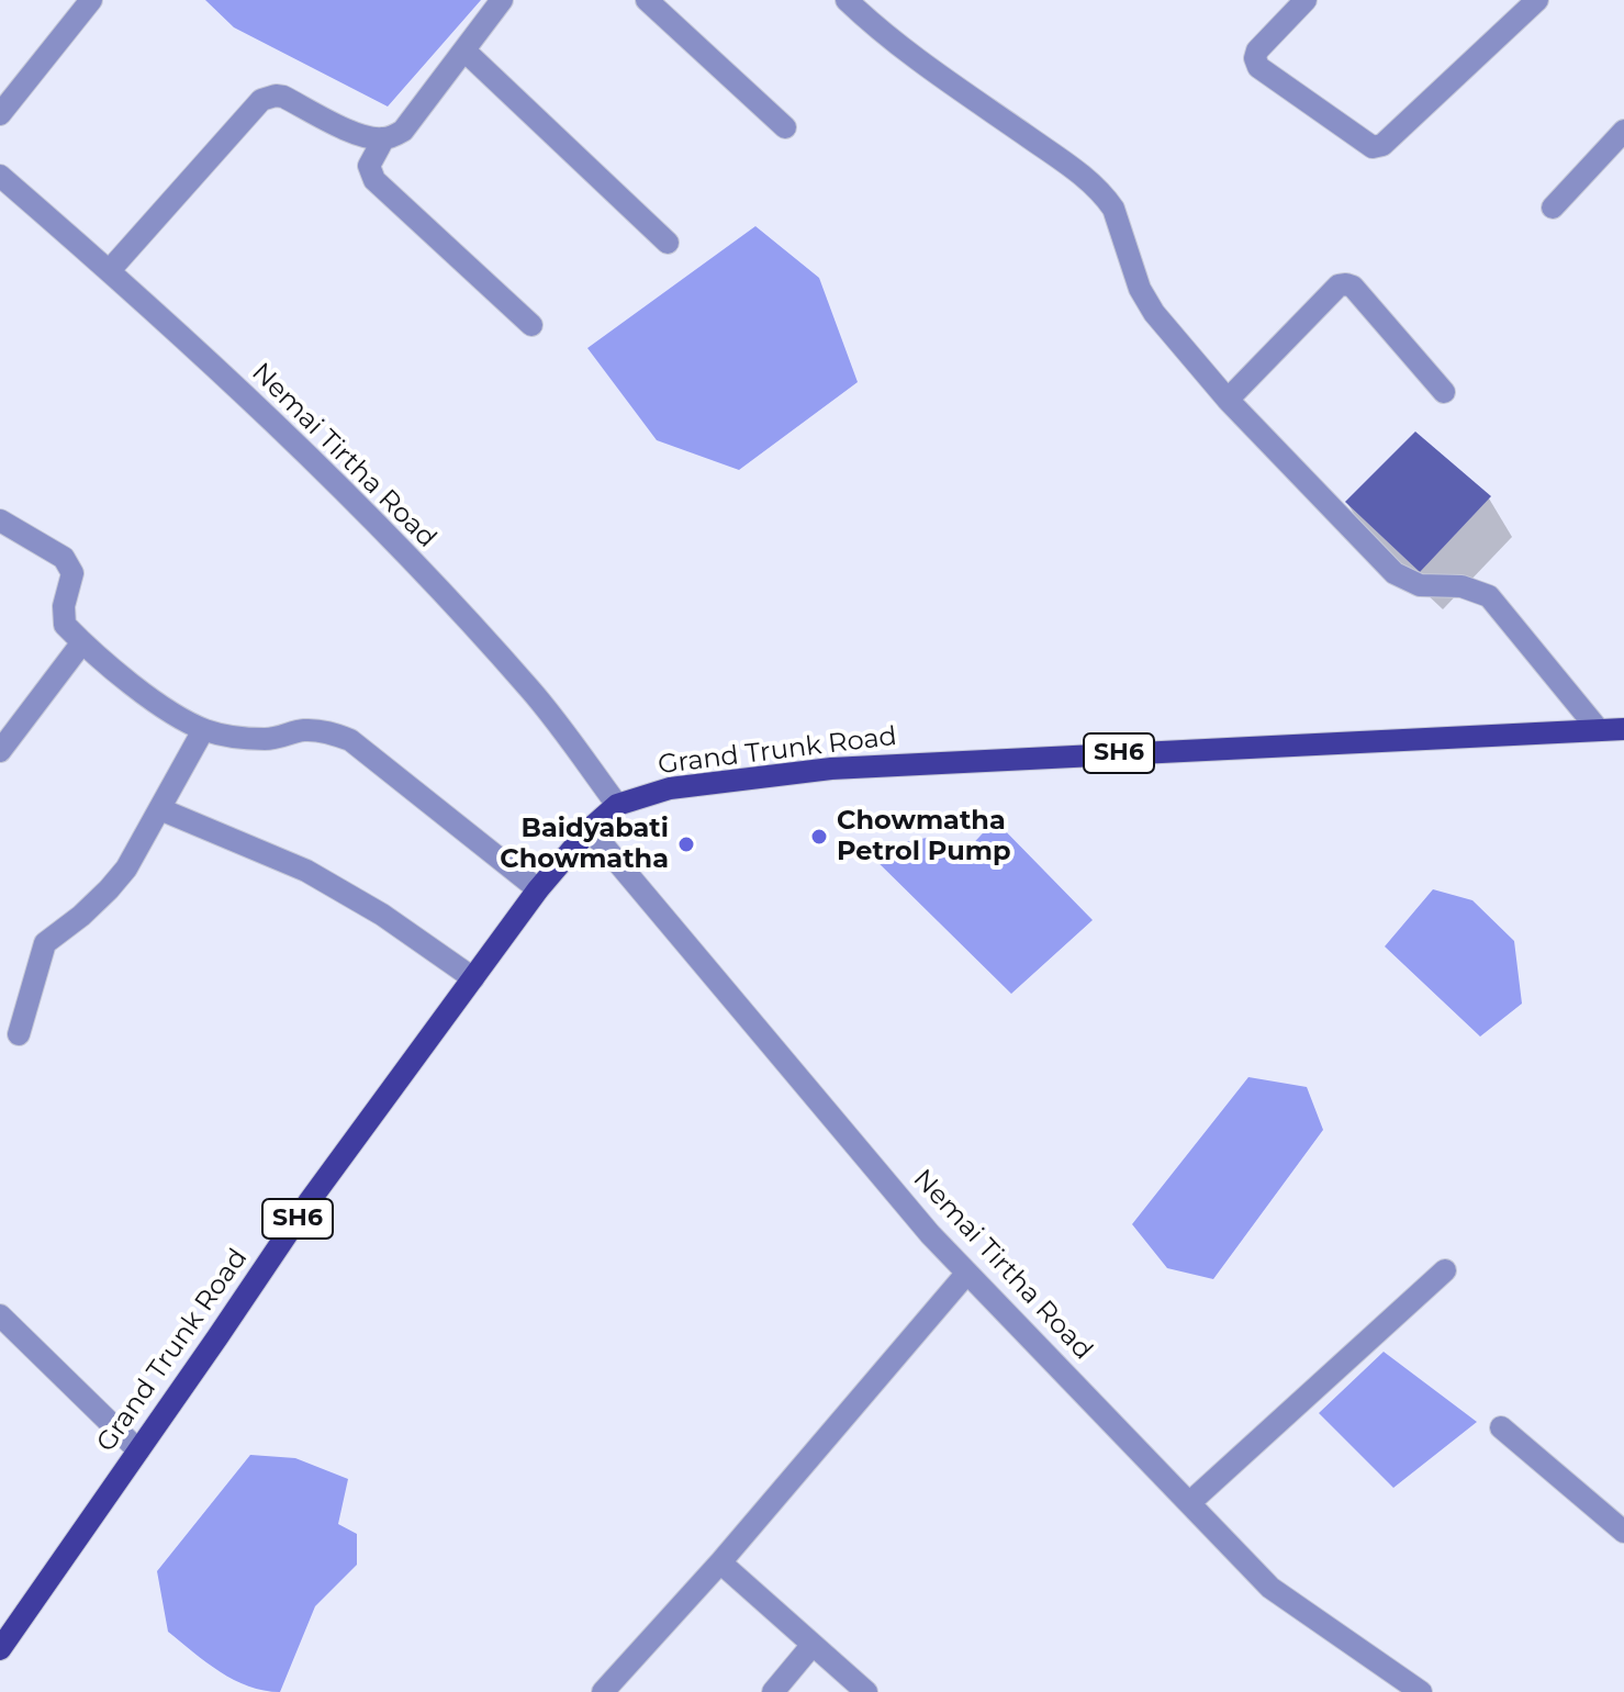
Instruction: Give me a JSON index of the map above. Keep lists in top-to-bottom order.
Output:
{
  "streets": {
    "main road": ["Grand Trunk Road", "SH6"],
    "street": ["Nemai Tirtha Road"]
  },
  "crossings": [
    ["Nemai Tirtha Road", "Grand Trunk Road"]
  ],
  "places": ["Chowmatha Petrol Pump", "Baidyabati Chowmatha"]
}
